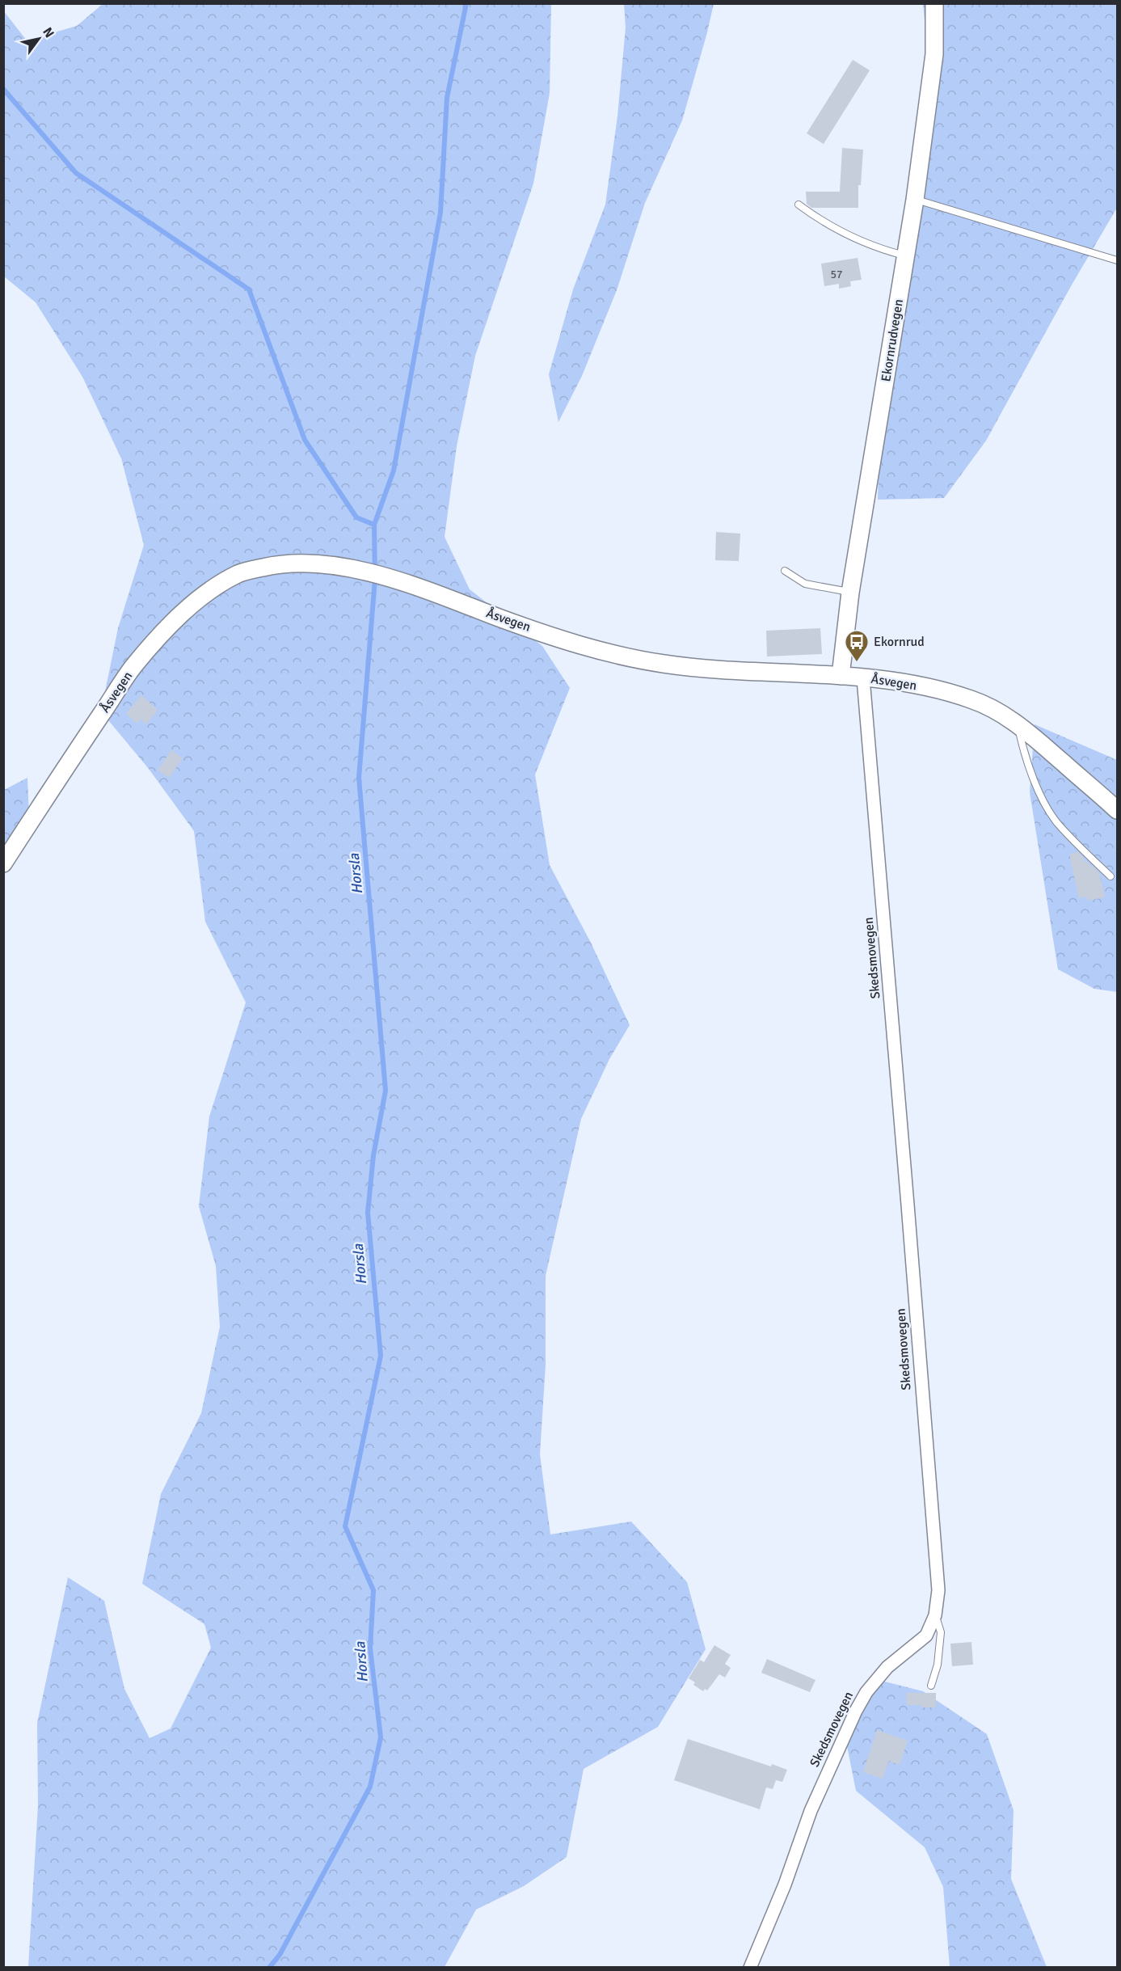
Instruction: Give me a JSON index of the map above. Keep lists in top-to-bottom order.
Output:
{
  "streets": {
    "main road": ["Ekornrudvegen", "Åsvegen"],
    "street": ["Skedsmovegen"]
  },
  "crossings": [
    ["Ekornrudvegen", "Åsvegen"],
    ["Åsvegen", "Skedsmovegen"]
  ],
  "water": ["Horsla"],
  "places": {
    "bus stop": ["Ekornrud"]
  },
  "house_numbers": ["57"],
  "north": "top right"
}
